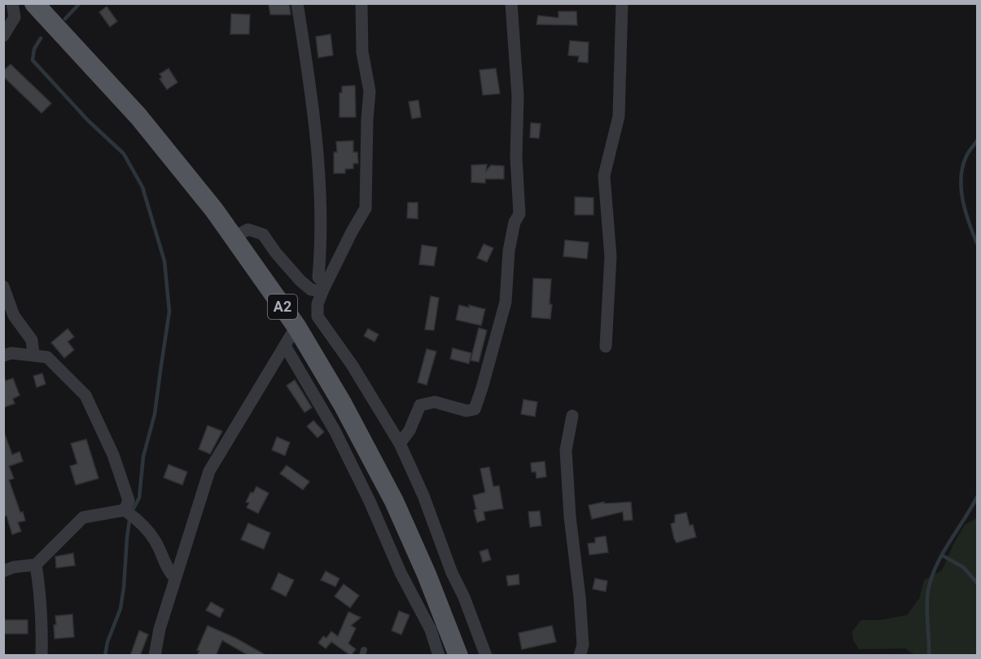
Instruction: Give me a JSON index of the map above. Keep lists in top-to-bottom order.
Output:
{
  "streets": {
    "main road": ["A2"]
  }
}
